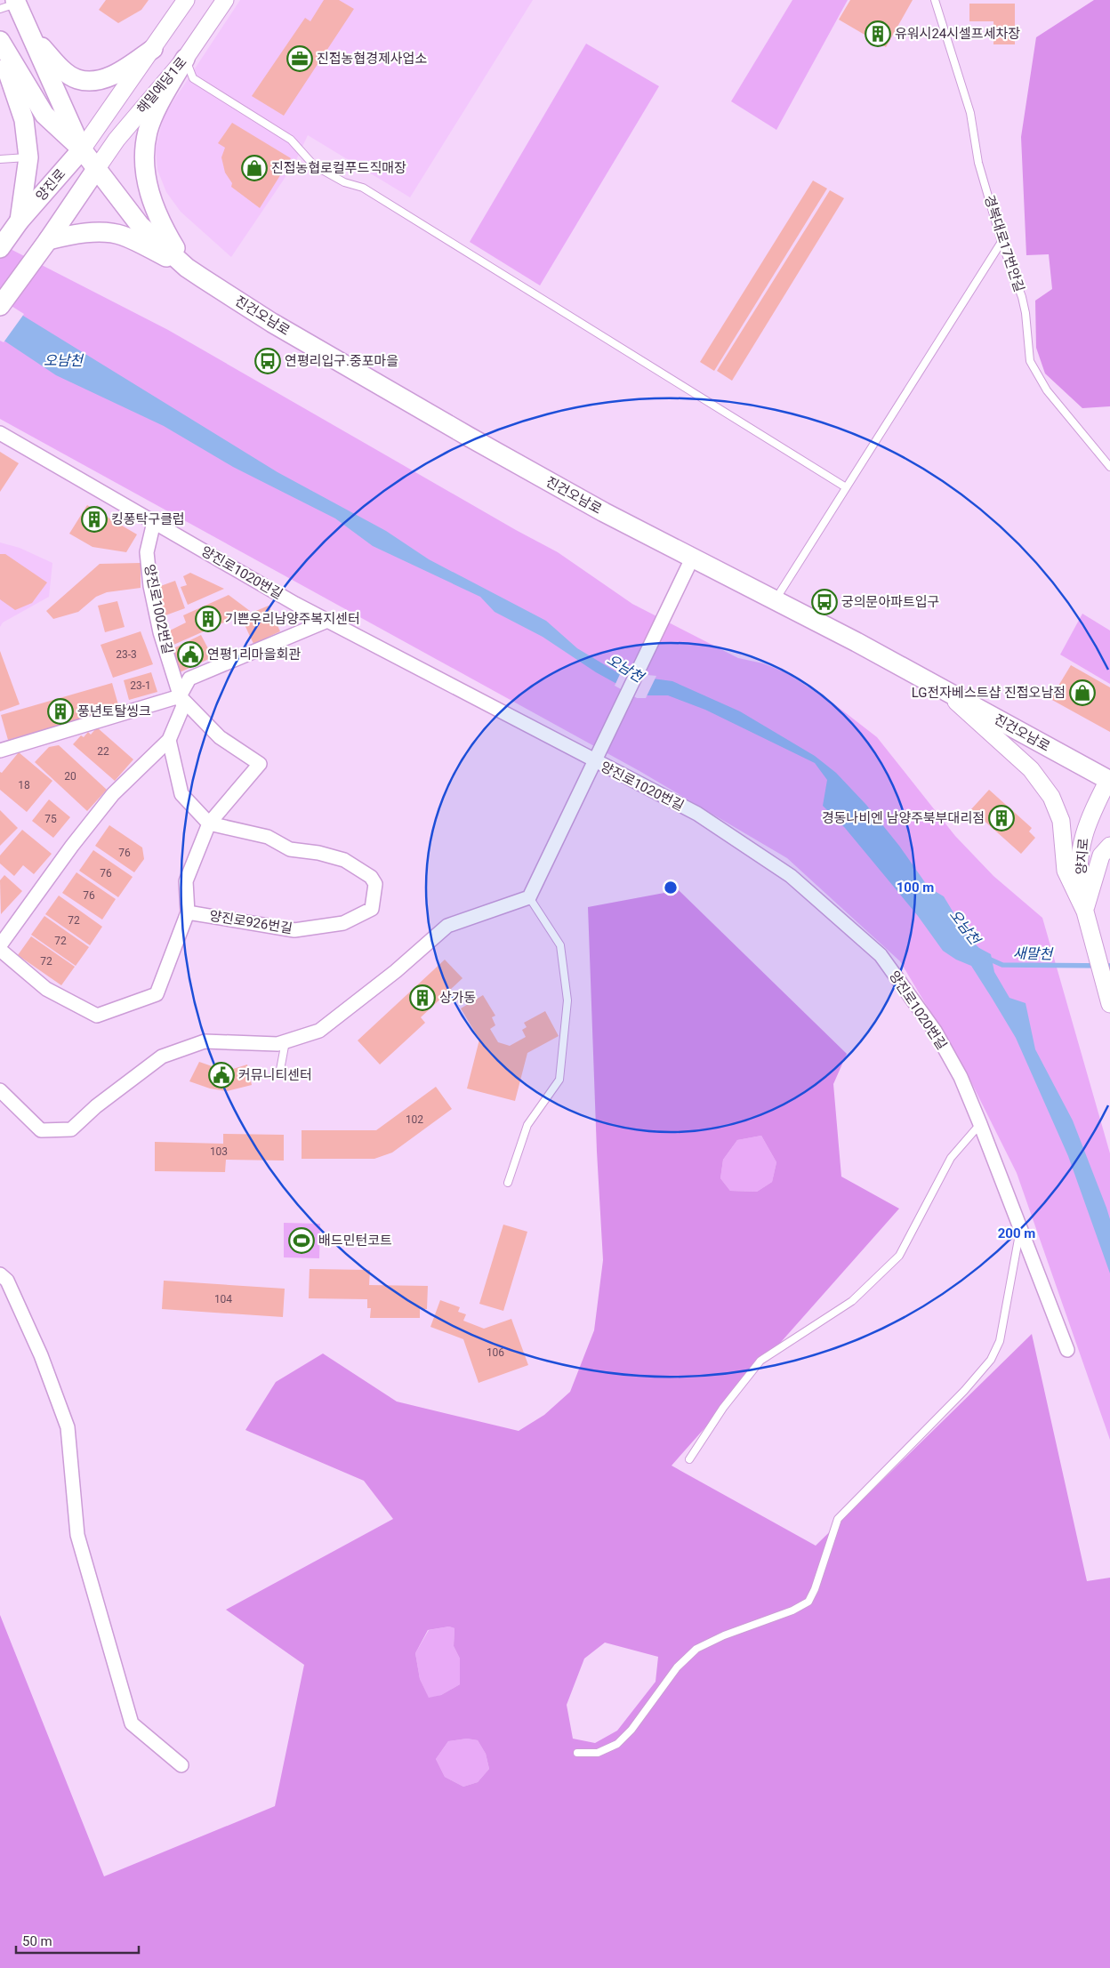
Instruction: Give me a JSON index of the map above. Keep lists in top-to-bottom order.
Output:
{
  "streets": {
    "main road": ["양진로", "진건오남로"],
    "street": [
      "해밀예당1로",
      "양진로1020번길",
      "양진로1002번길",
      "양지로",
      "양진로926번길"
    ],
    "lane": ["경복대로17번안길"]
  },
  "crossings": [
    ["해밀예당1로", "양진로"],
    ["해밀예당1로", "진건오남로"],
    ["양진로", "진건오남로"],
    ["진건오남로", "양지로"],
    ["양진로1020번길", "양진로1002번길"],
    ["양진로1002번길", "양진로926번길"]
  ],
  "water": ["오남천", "새말천"],
  "places": {
    "building": [
      "유워시24시셀프세차장",
      "킹퐁탁구클럽",
      "기쁜우리남양주복지센터",
      "풍년토탈씽크",
      "경동나비엔 남양주북부대리점",
      "상가동"
    ],
    "office": ["진접농협경제사업소"],
    "shop": ["진접농협로컬푸드직매장", "LG전자베스트샵 진접오남점"],
    "bus stop": ["연평리입구.중포마을", "궁의문아파트입구"],
    "public building": ["연평1리마을회관", "커뮤니티센터"],
    "sports": ["배드민턴코트"]
  },
  "house_numbers": [
    "23-3",
    "23-1",
    "22",
    "20",
    "18",
    "75",
    "76",
    "76",
    "76",
    "72",
    "72",
    "72",
    "102",
    "103",
    "104",
    "106"
  ],
  "scale_bar": "50 m",
  "rings": ["100 m", "200 m"]
}
